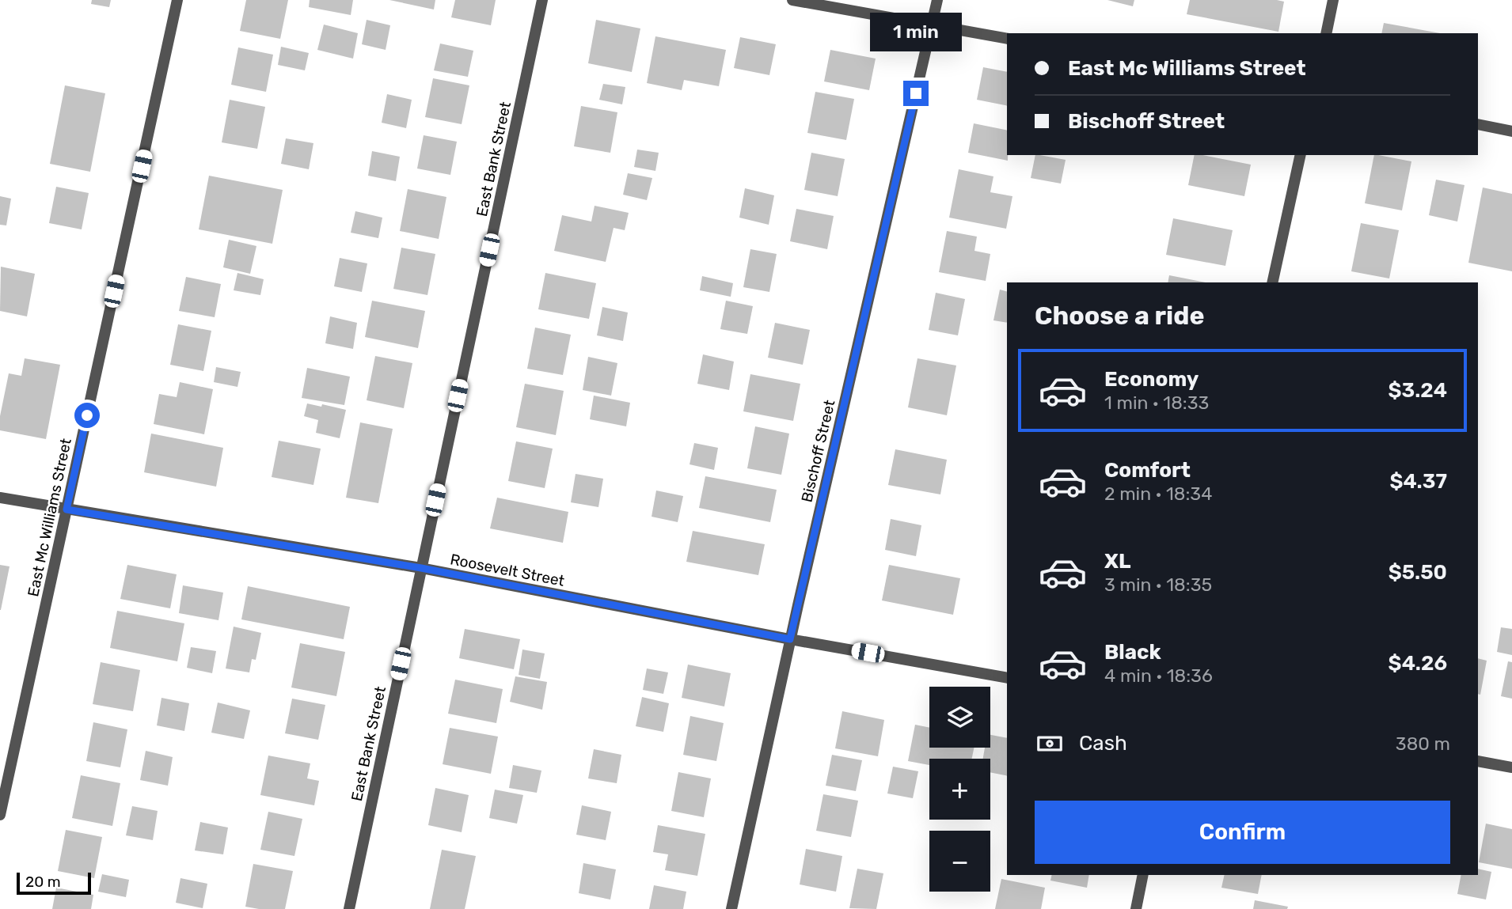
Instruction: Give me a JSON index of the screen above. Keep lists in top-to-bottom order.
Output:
{
  "streets": {
    "street": [
      "East Bank Street",
      "Bischoff Street",
      "East Mc Williams Street",
      "Roosevelt Street"
    ]
  },
  "crossings": [
    ["East Bank Street", "Roosevelt Street"],
    ["Bischoff Street", "Roosevelt Street"],
    ["East Mc Williams Street", "Roosevelt Street"]
  ],
  "scale_bar": "20 m",
  "page": {
    "bubble": "1 min",
    "banner": ["East Mc Williams Street", "Bischoff Street"],
    "heading": "Choose a ride",
    "list": [
      {
        "name": "Economy",
        "note": "1 min · 18:33",
        "value": "$3.24"
      },
      {
        "name": "Comfort",
        "note": "2 min · 18:34",
        "value": "$4.37"
      },
      {
        "name": "XL",
        "note": "3 min · 18:35",
        "value": "$5.50"
      },
      {
        "name": "Black",
        "note": "4 min · 18:36",
        "value": "$4.26"
      }
    ],
    "map_buttons": ["+", "−"],
    "pay": ["Cash", "380 m"],
    "buttons": "Confirm",
    "scale": "20 m"
  }
}
